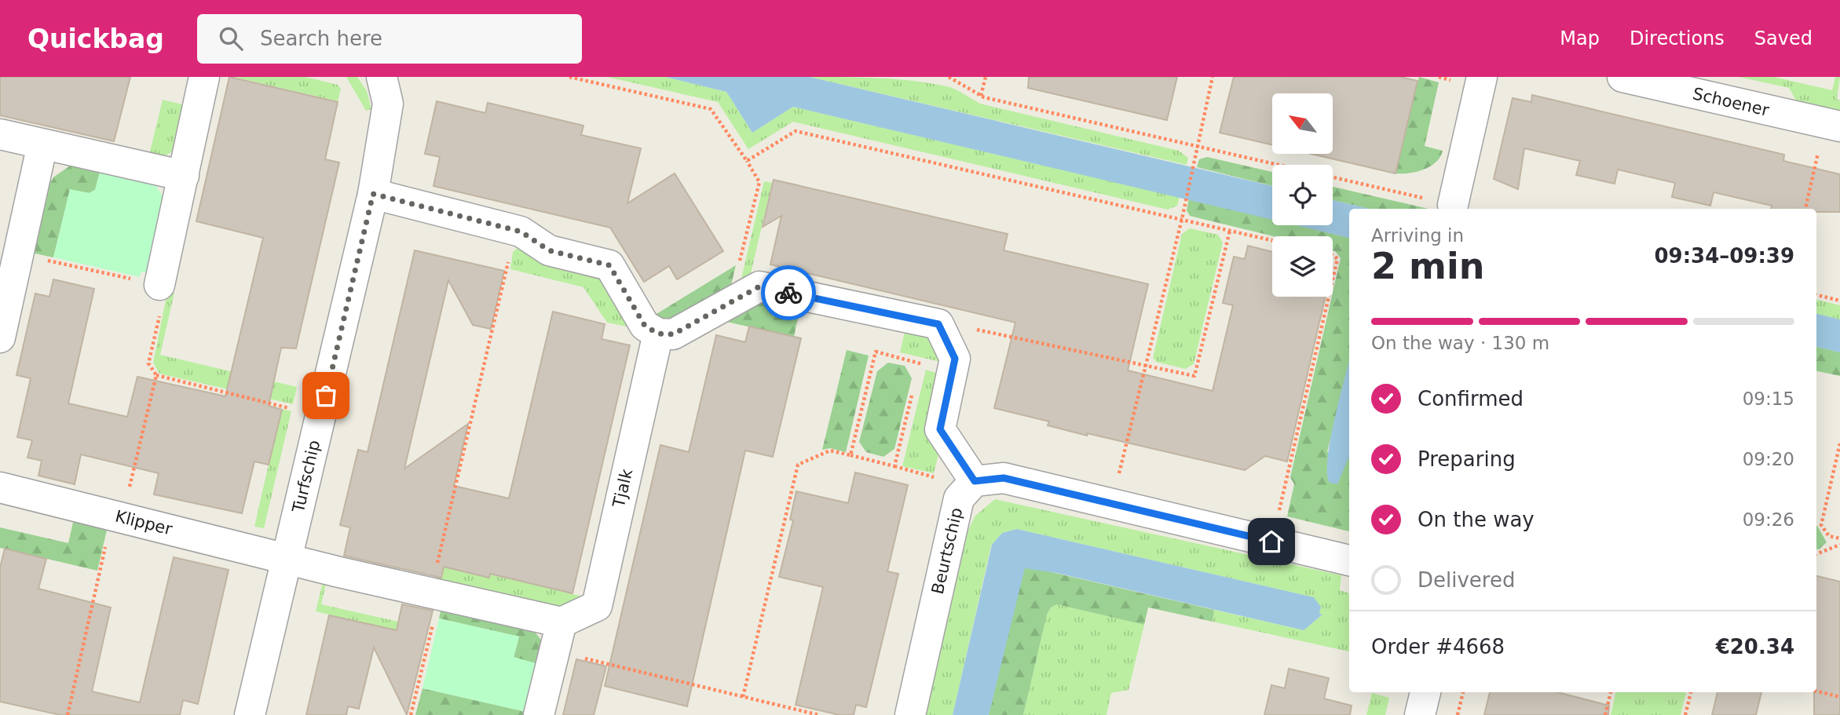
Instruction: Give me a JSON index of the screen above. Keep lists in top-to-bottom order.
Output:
{
  "streets": {
    "street": [
      "Schoener",
      "Turfschip",
      "Tjalk",
      "Klipper",
      "Beurtschip"
    ]
  },
  "crossings": [
    ["Turfschip", "Klipper"]
  ],
  "north": "top left",
  "page": {
    "header": "Quickbag",
    "search": "Search here",
    "nav": ["Map", "Directions", "Saved"],
    "heading": ["2 min", "Arriving in", "09:34–09:39"],
    "panel": ["Order #4668", "€20.34"],
    "bar": "On the way · 130 m",
    "list": [
      ["Confirmed", "09:15"],
      ["Preparing", "09:20"],
      ["On the way", "09:26"],
      "Delivered"
    ]
  }
}
